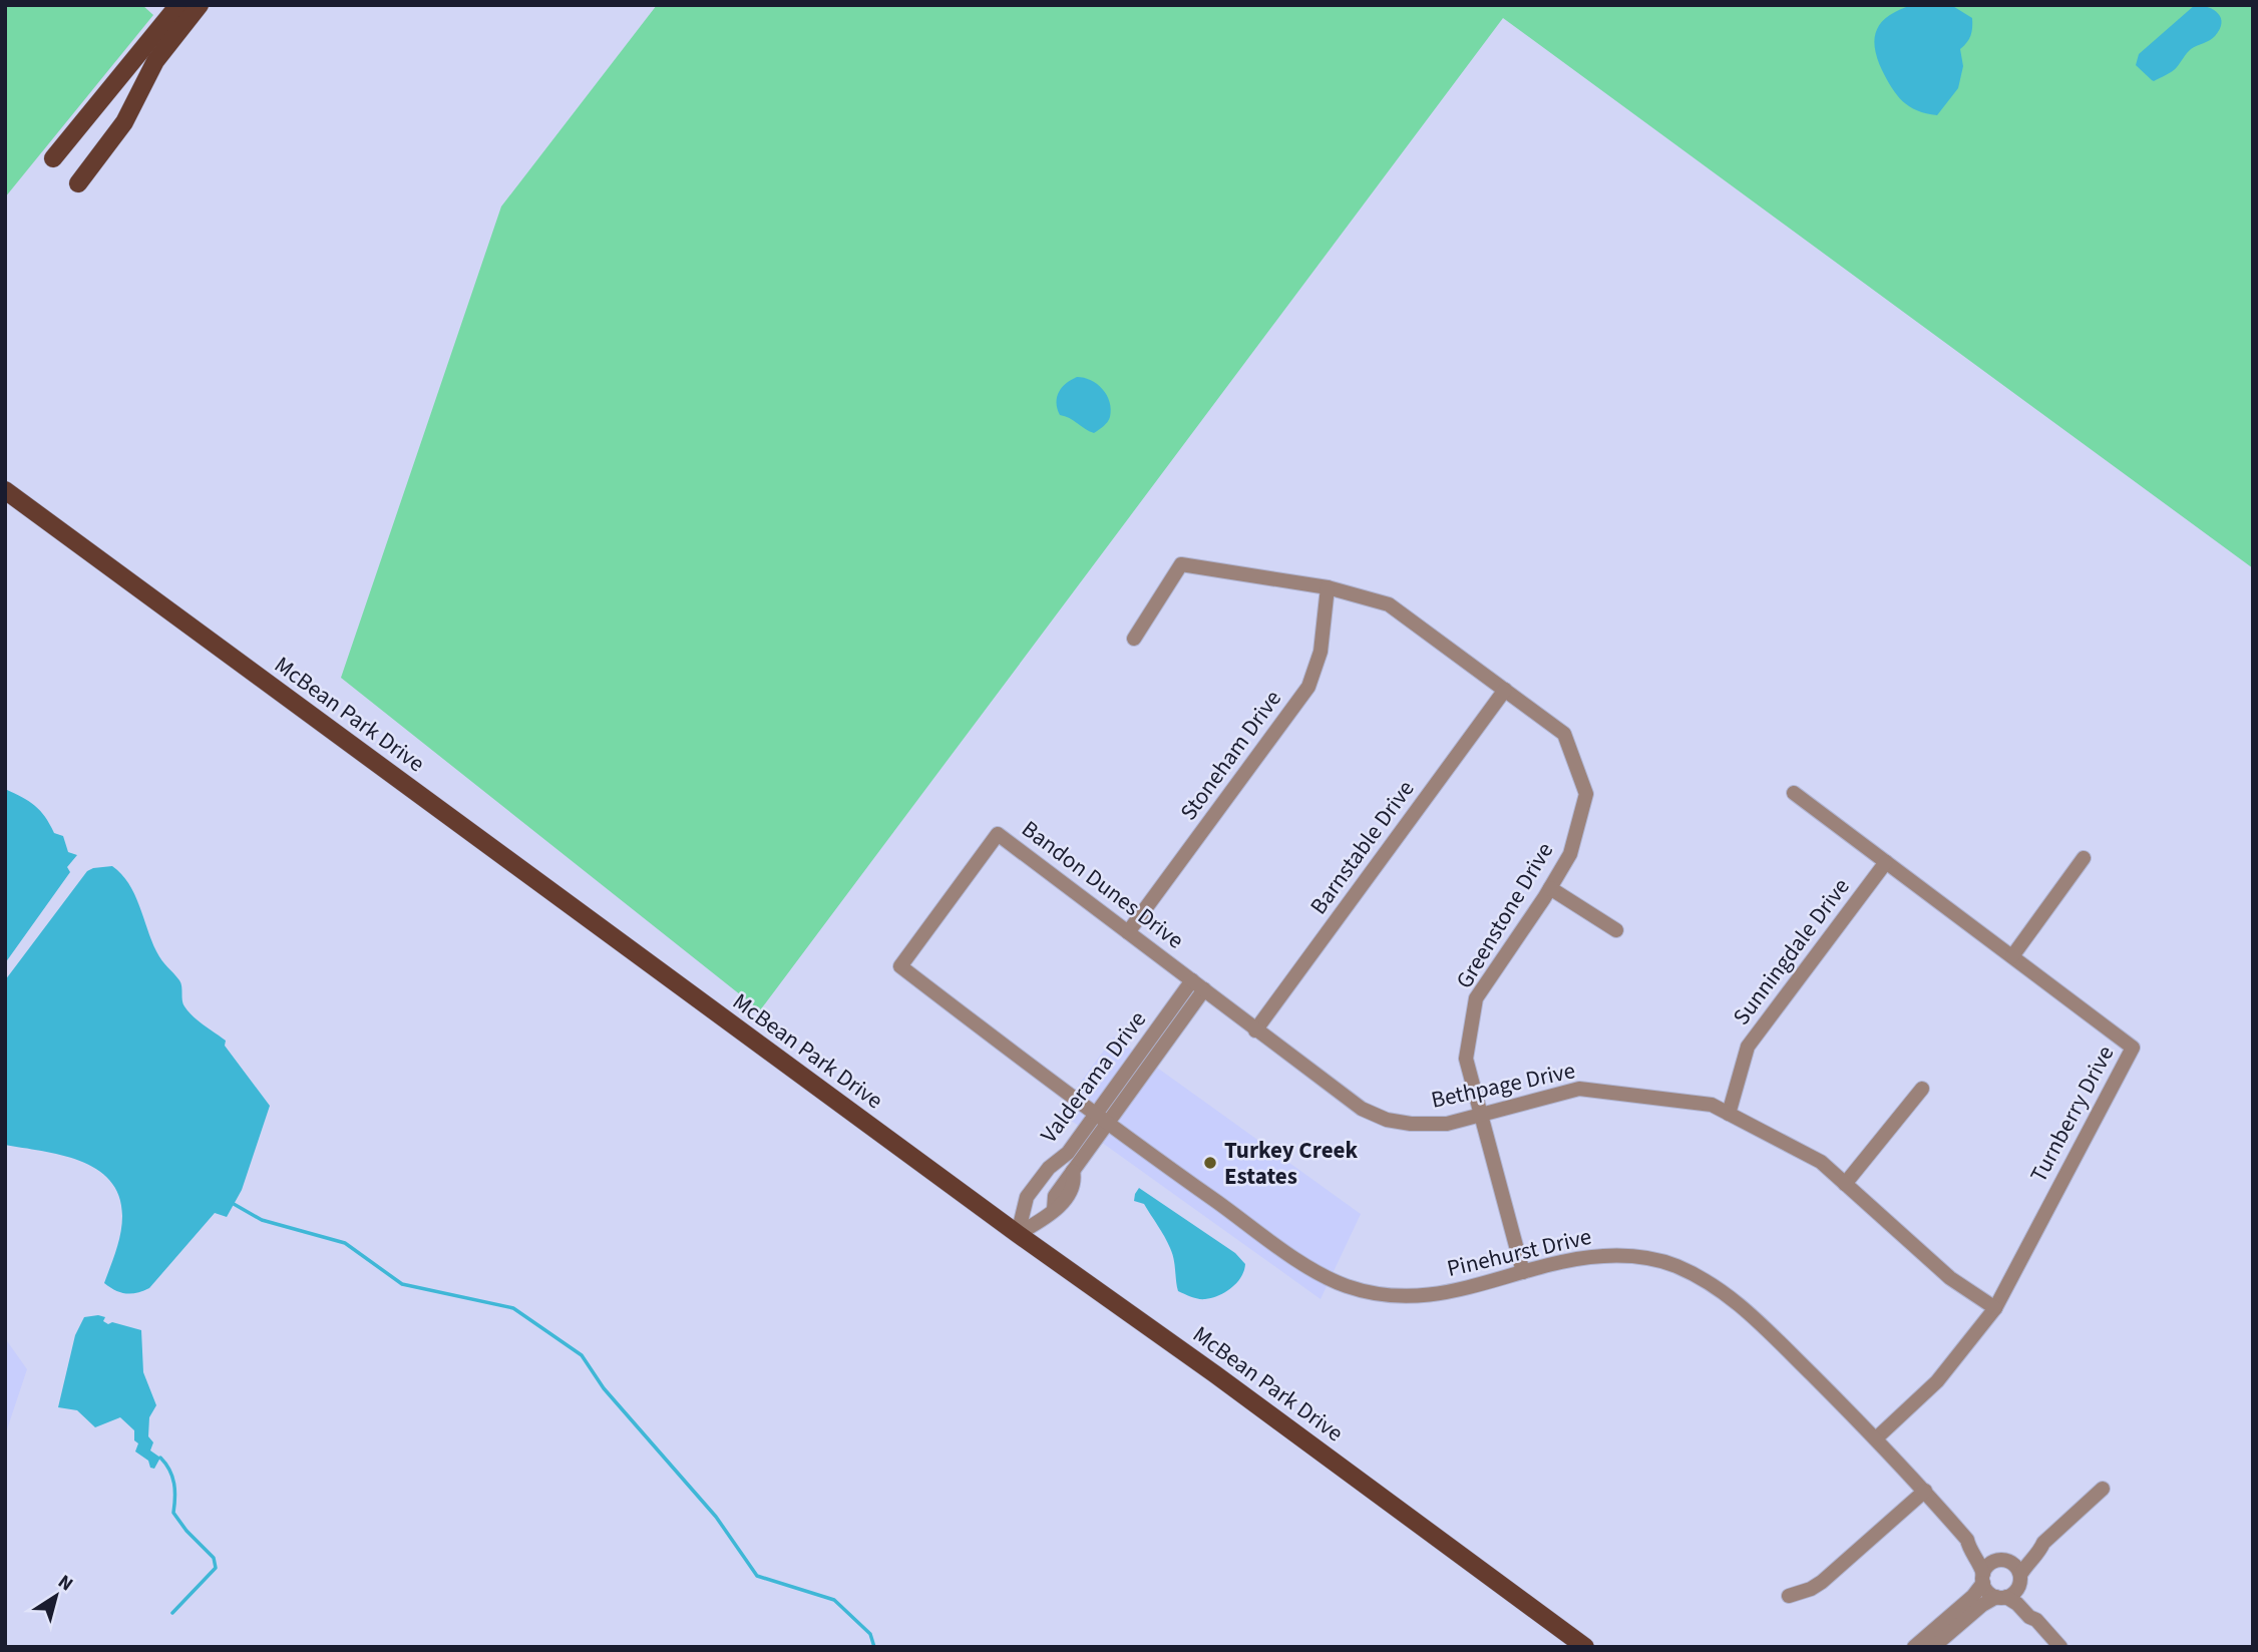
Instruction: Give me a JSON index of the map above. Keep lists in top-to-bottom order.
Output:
{
  "streets": {
    "main road": ["McBean Park Drive"],
    "street": [
      "Stoneham Drive",
      "Barnstable Drive",
      "Bandon Dunes Drive",
      "Greenstone Drive",
      "Sunningdale Drive",
      "Valderama Drive",
      "Bethpage Drive",
      "Turnberry Drive",
      "Pinehurst Drive"
    ]
  },
  "crossings": [
    ["McBean Park Drive", "Valderama Drive"],
    ["Stoneham Drive", "Bandon Dunes Drive"],
    ["Stoneham Drive", "Greenstone Drive"],
    ["Barnstable Drive", "Greenstone Drive"],
    ["Barnstable Drive", "Bethpage Drive"],
    ["Bandon Dunes Drive", "Valderama Drive"],
    ["Bandon Dunes Drive", "Bethpage Drive"],
    ["Bandon Dunes Drive", "Pinehurst Drive"],
    ["Greenstone Drive", "Bethpage Drive"],
    ["Greenstone Drive", "Pinehurst Drive"],
    ["Sunningdale Drive", "Bethpage Drive"],
    ["Sunningdale Drive", "Turnberry Drive"],
    ["Valderama Drive", "Bethpage Drive"],
    ["Valderama Drive", "Pinehurst Drive"],
    ["Bethpage Drive", "Turnberry Drive"],
    ["Turnberry Drive", "Pinehurst Drive"]
  ],
  "places": ["Turkey Creek Estates"],
  "north": "top right"
}
